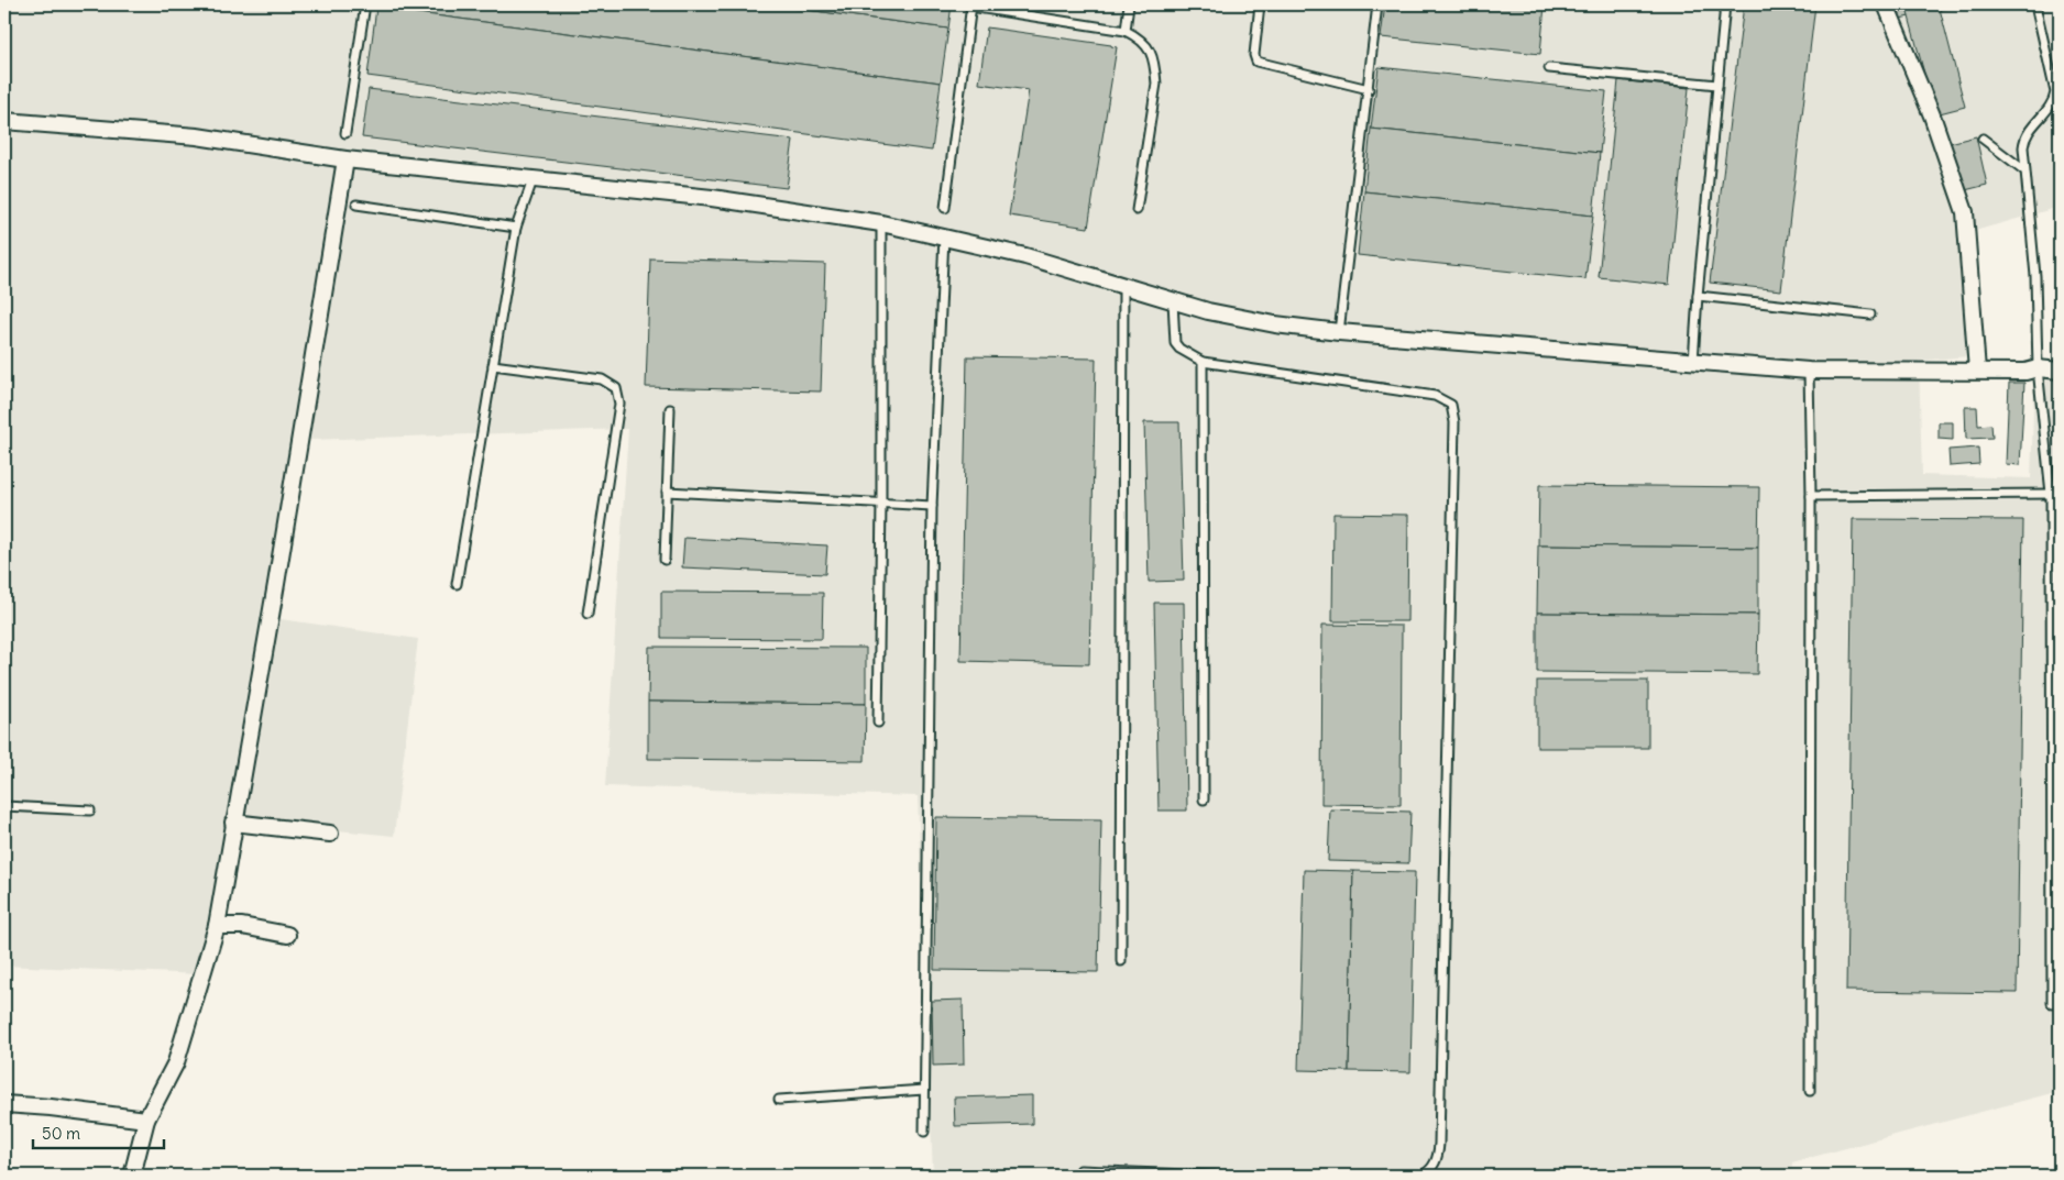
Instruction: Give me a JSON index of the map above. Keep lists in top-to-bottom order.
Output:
{
  "scale_bar": "50 m"
}
